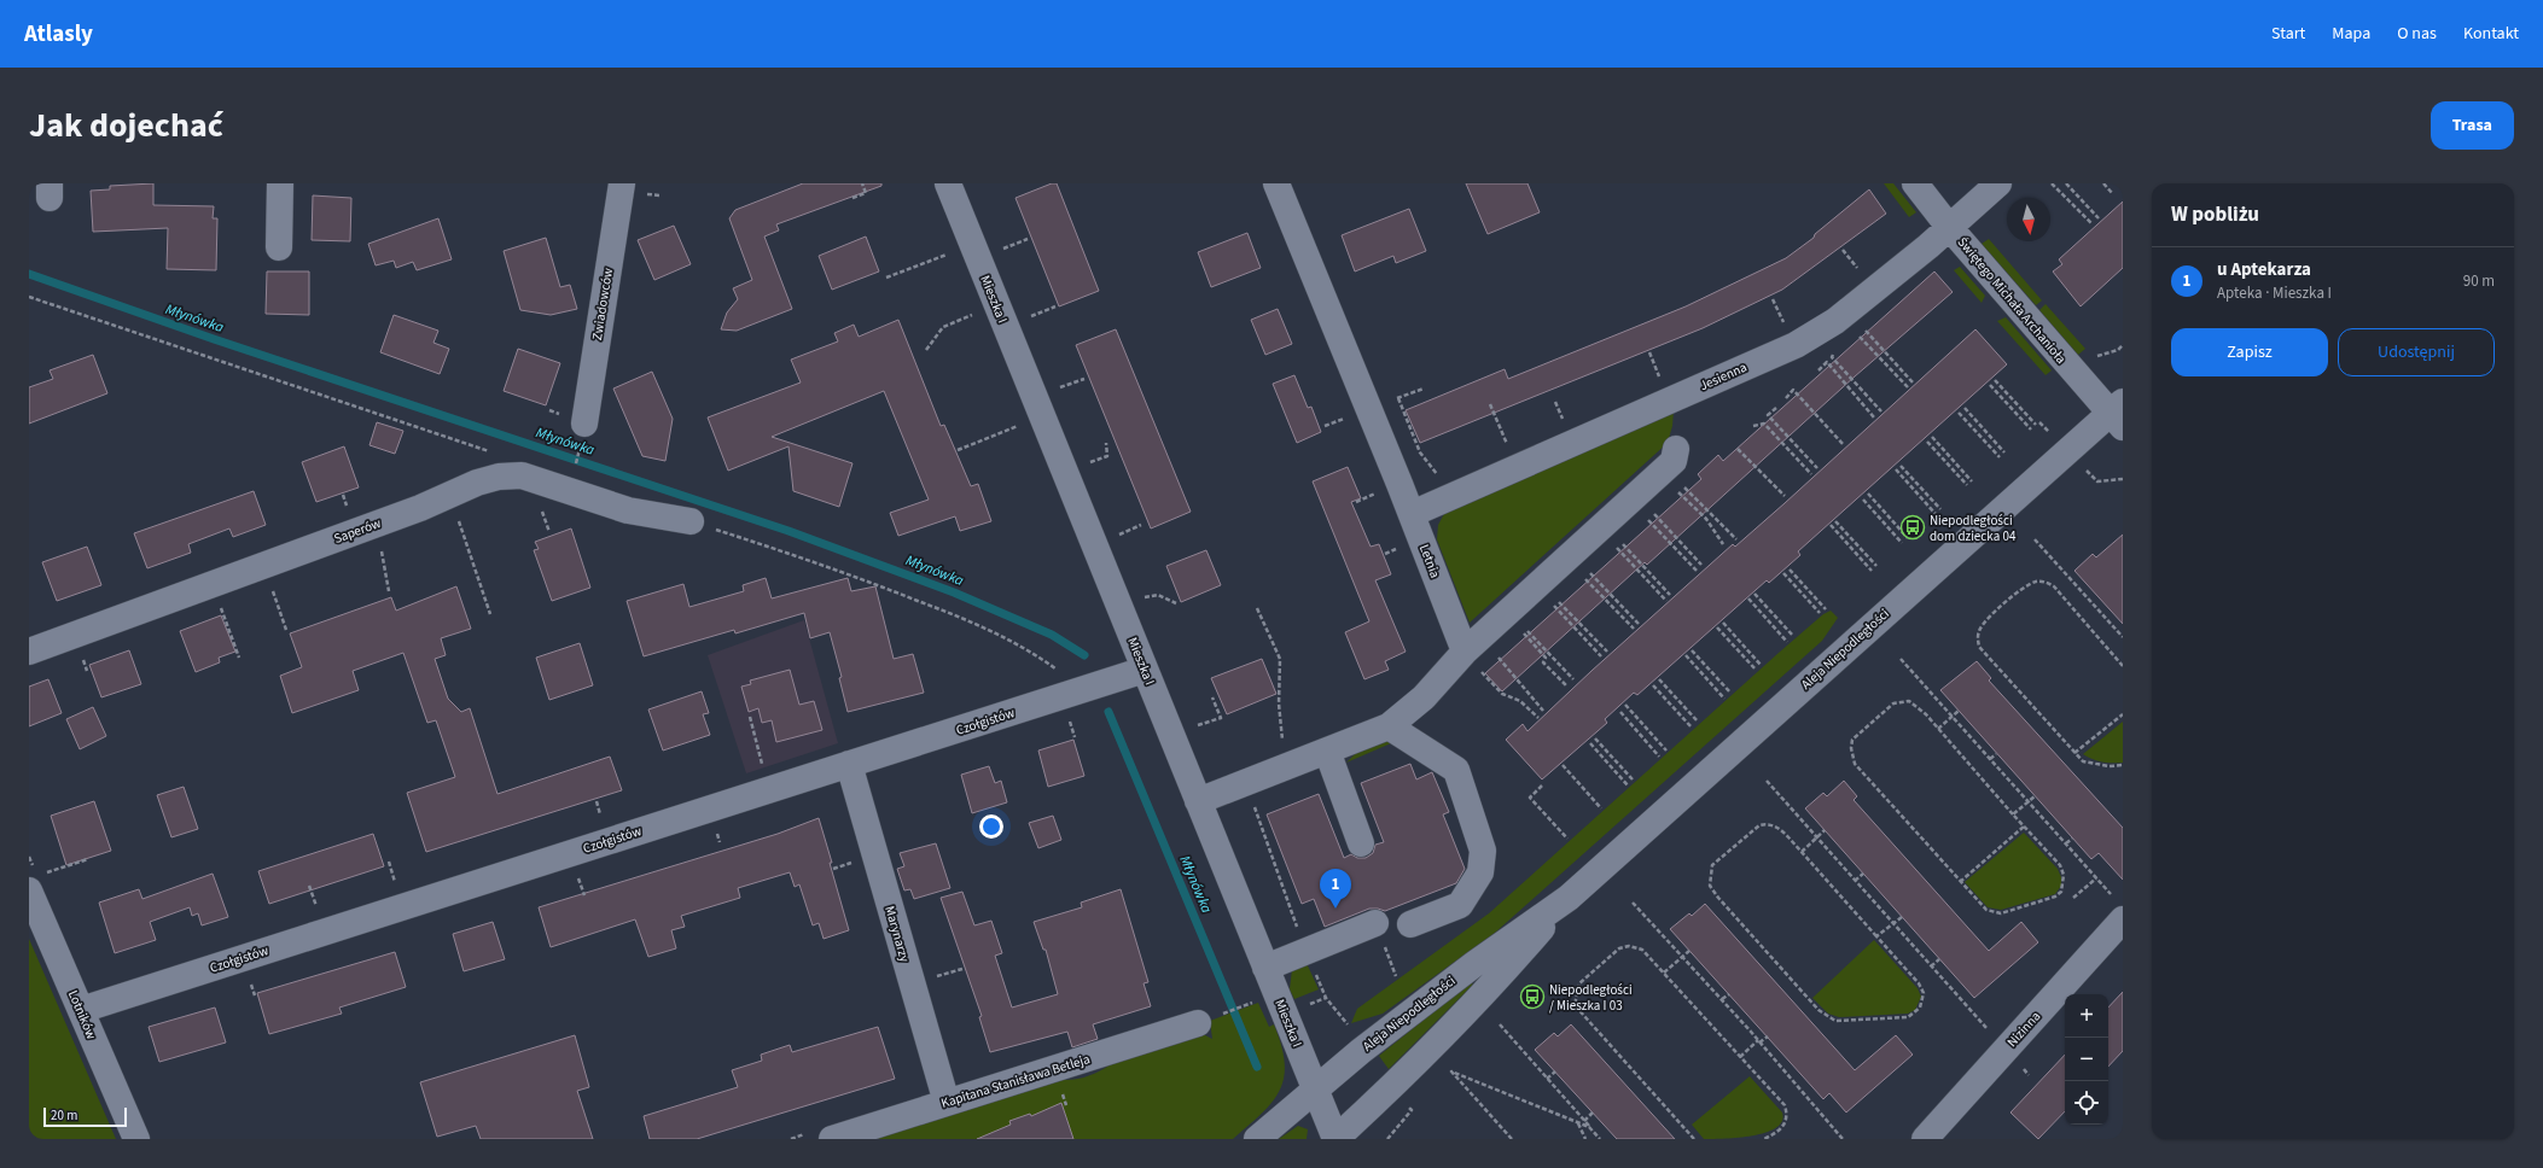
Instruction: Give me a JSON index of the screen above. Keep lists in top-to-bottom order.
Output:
{
  "streets": {
    "street": [
      "Mieszka I",
      "Świętego Michała Archanioła",
      "Zwiadowców",
      "Jesienna",
      "Saperów",
      "Letnia",
      "Aleja Niepodległości",
      "Czołgistów",
      "Marynarzy",
      "Lotników",
      "Nizinna",
      "Kapitana Stanisława Betleja"
    ]
  },
  "crossings": [
    ["Mieszka I", "Aleja Niepodległości"],
    ["Mieszka I", "Czołgistów"],
    ["Świętego Michała Archanioła", "Jesienna"],
    ["Świętego Michała Archanioła", "Aleja Niepodległości"],
    ["Jesienna", "Letnia"],
    ["Czołgistów", "Marynarzy"],
    ["Czołgistów", "Lotników"],
    ["Marynarzy", "Kapitana Stanisława Betleja"]
  ],
  "water": ["Młynówka"],
  "places": {
    "bus stop": ["Niepodległości dom dziecka 04", "Niepodległości / Mieszka I 03"]
  },
  "scale_bar": "20 m",
  "north": "bottom",
  "page": {
    "header": "Atlasly",
    "nav": [
      "Start",
      "Mapa",
      "O nas",
      "Kontakt"
    ],
    "title": "Jak dojechać",
    "buttons": [
      "Trasa",
      ["Zapisz", "Udostępnij"]
    ],
    "heading": "W pobliżu",
    "list": [
      {
        "mark": "1",
        "name": "u Aptekarza",
        "note": "Apteka · Mieszka I",
        "value": "90 m"
      }
    ],
    "pins": "1",
    "map_buttons": ["+", "−"],
    "scale": "20 m"
  }
}
